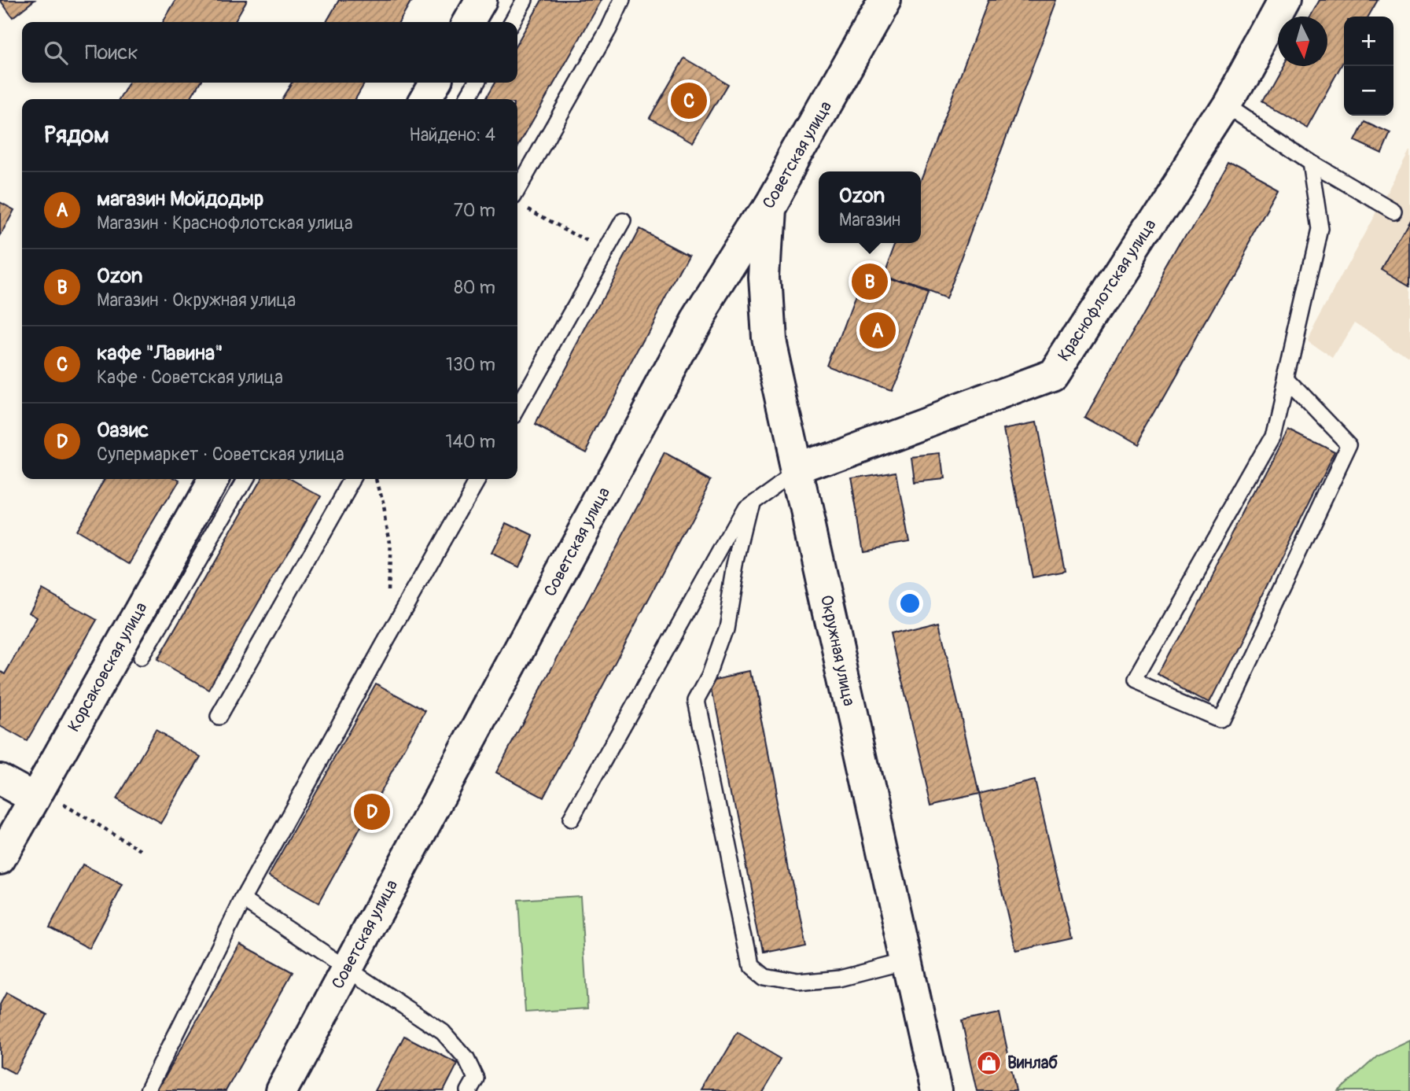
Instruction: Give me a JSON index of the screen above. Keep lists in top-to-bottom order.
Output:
{
  "streets": {
    "street": [
      "Советская улица",
      "Краснофлотская улица",
      "Окружная улица",
      "Корсаковская улица"
    ]
  },
  "crossings": [
    ["Советская улица", "Окружная улица"],
    ["Краснофлотская улица", "Окружная улица"]
  ],
  "places": {
    "shop": ["Винлаб"]
  },
  "north": "bottom",
  "page": {
    "map_buttons": ["+", "−"],
    "search": "Поиск",
    "pins": [
      "C",
      "B",
      "A",
      "D"
    ],
    "heading": ["Рядом", "Найдено: 4"],
    "list": [
      {
        "mark": "A",
        "name": "магазин Мойдодыр",
        "note": "Магазин · Краснофлотская улица",
        "value": "70 m"
      },
      {
        "mark": "B",
        "name": "Ozon",
        "note": "Магазин · Окружная улица",
        "value": "80 m"
      },
      {
        "mark": "C",
        "name": "кафе \"Лавина\"",
        "note": "Кафе · Советская улица",
        "value": "130 m"
      },
      {
        "mark": "D",
        "name": "Оазис",
        "note": "Супермаркет · Советская улица",
        "value": "140 m"
      }
    ],
    "popup": ["Ozon", "Магазин"]
  }
}
